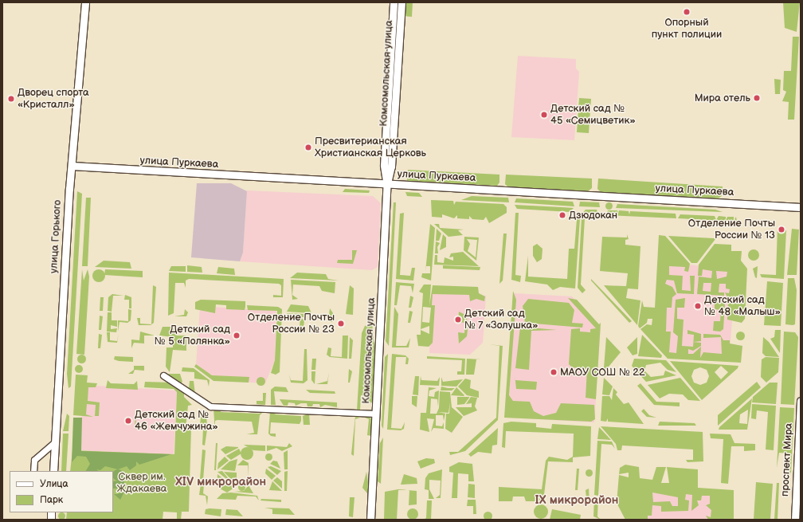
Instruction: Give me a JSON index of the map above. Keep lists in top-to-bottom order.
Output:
{
  "streets": {
    "main road": [
      "Комсомольская улица",
      "улица Пуркаева",
      "улица Горького",
      "проспект Мира"
    ]
  },
  "crossings": [
    ["Комсомольская улица", "улица Пуркаева"],
    ["улица Пуркаева", "улица Горького"]
  ],
  "districts": ["XIV микрорайон", "IX микрорайон"],
  "parks": ["Сквер им. Ждакаева"],
  "places": [
    "Опорный пункт полиции",
    "Мира отель",
    "Дворец спорта «Кристалл»",
    "Детский сад № 45 «Семицветик»",
    "Пресвитерианская Христианская Церковь",
    "Дзюдокан",
    "Отделение Почты России № 13",
    "Детский сад № 48 «Малыш»",
    "Детский сад № 7 «Золушка»",
    "Отделение Почты России № 23",
    "Детский сад № 5 «Полянка»",
    "МАОУ СОШ № 22",
    "Детский сад № 46 «Жемчужина»"
  ],
  "legend": ["Улица", "Парк"]
}
